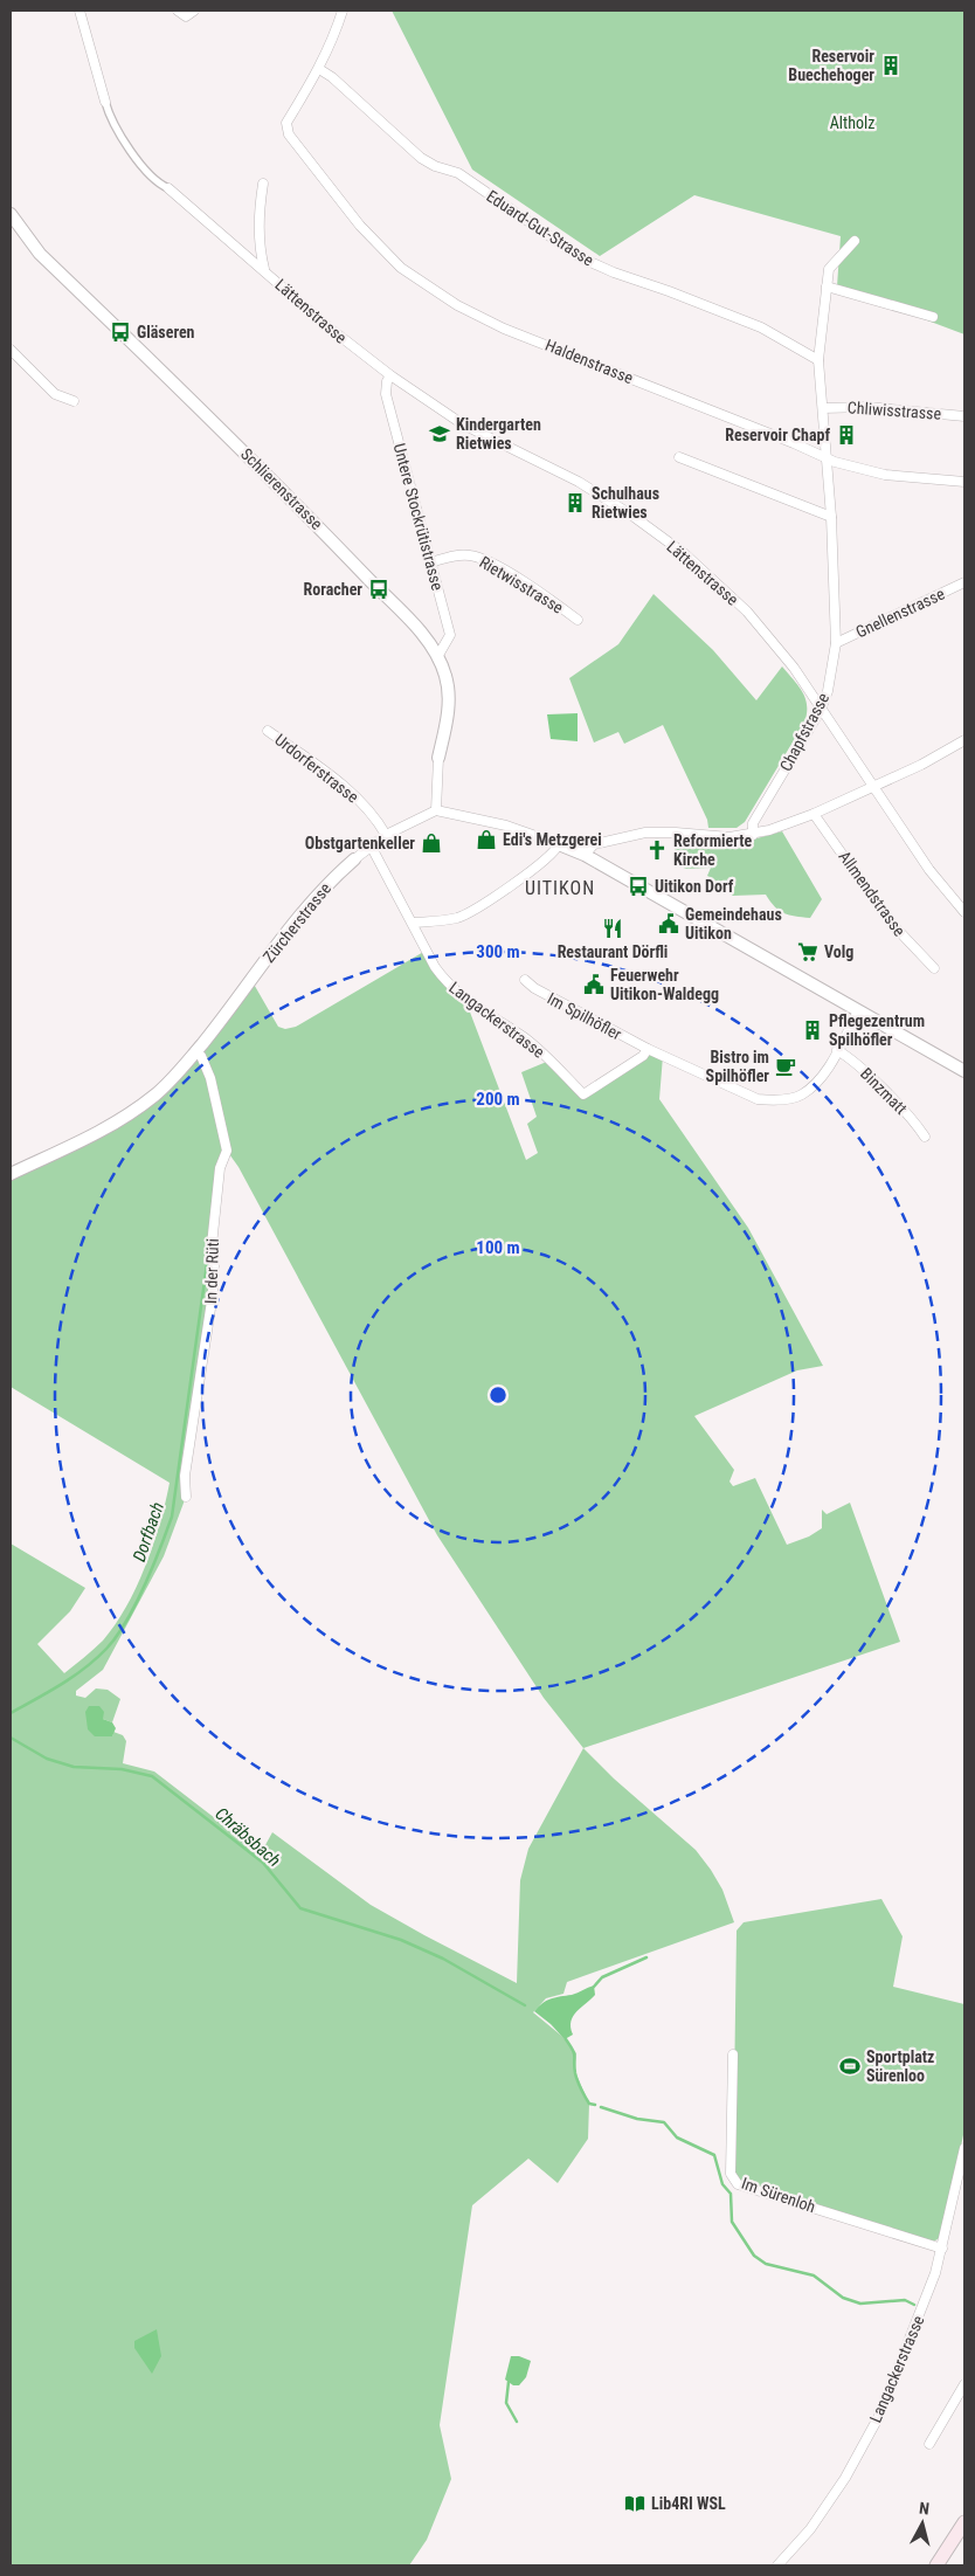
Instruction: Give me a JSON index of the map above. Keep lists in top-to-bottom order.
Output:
{
  "streets": {
    "street": [
      "Eduard-Gut-Strasse",
      "Lättenstrasse",
      "Haldenstrasse",
      "Chliwisstrasse",
      "Schlierenstrasse",
      "Untere Stockrütistrasse",
      "Rietwisstrasse",
      "Gnellenstrasse",
      "Chapfstrasse",
      "Urdorferstrasse",
      "Allmendstrasse",
      "Zürcherstrasse",
      "Im Spilhöfler",
      "Langackerstrasse",
      "Binzmatt",
      "In der Rüti",
      "Im Sürenloh"
    ]
  },
  "crossings": [
    ["Eduard-Gut-Strasse", "Haldenstrasse"],
    ["Eduard-Gut-Strasse", "Chapfstrasse"],
    ["Lättenstrasse", "Untere Stockrütistrasse"],
    ["Lättenstrasse", "Chapfstrasse"],
    ["Haldenstrasse", "Chapfstrasse"],
    ["Chliwisstrasse", "Chapfstrasse"],
    ["Schlierenstrasse", "Untere Stockrütistrasse"],
    ["Schlierenstrasse", "Zürcherstrasse"],
    ["Untere Stockrütistrasse", "Rietwisstrasse"],
    ["Gnellenstrasse", "Chapfstrasse"],
    ["Urdorferstrasse", "Zürcherstrasse"],
    ["Zürcherstrasse", "Langackerstrasse"],
    ["Zürcherstrasse", "In der Rüti"],
    ["Im Spilhöfler", "Langackerstrasse"],
    ["Im Spilhöfler", "Binzmatt"],
    ["Langackerstrasse", "Im Sürenloh"]
  ],
  "districts": ["UITIKON"],
  "water": ["Dorfbach", "Chräbsbach"],
  "parks": ["Altholz"],
  "places": {
    "building": [
      "Reservoir Buechehoger",
      "Reservoir Chapf",
      "Schulhaus Rietwies",
      "Pflegezentrum Spilhöfler"
    ],
    "bus stop": ["Gläseren", "Roracher", "Uitikon Dorf"],
    "school or university": ["Kindergarten Rietwies"],
    "shop": ["Edi's Metzgerei", "Obstgartenkeller"],
    "church": ["Reformierte Kirche"],
    "public building": ["Gemeindehaus Uitikon", "Feuerwehr Uitikon-Waldegg"],
    "restaurant": ["Restaurant Dörfli"],
    "supermarket": ["Volg"],
    "cafe": ["Bistro im Spilhöfler"],
    "sports": ["Sportplatz Sürenloo"],
    "library": ["Lib4RI WSL"]
  },
  "north": "top",
  "rings": ["300 m", "200 m", "100 m"]
}
